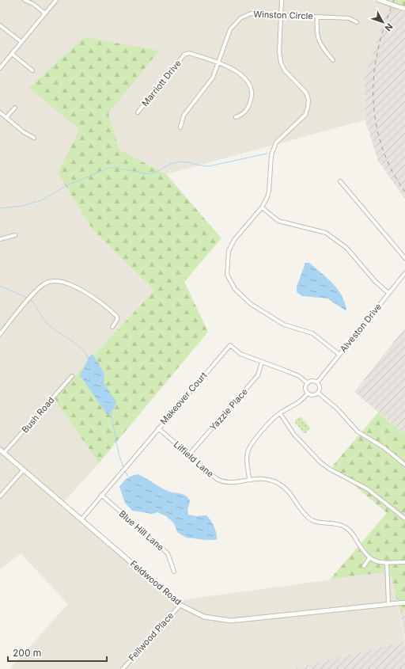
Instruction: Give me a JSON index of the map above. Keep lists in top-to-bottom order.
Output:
{
  "streets": {
    "street": [
      "Winston Circle",
      "Marriott Drive",
      "Alveston Drive",
      "Makeover Court",
      "Yazzie Place",
      "Bush Road",
      "Lilfield Lane",
      "Blue Hill Lane",
      "Feldwood Road",
      "Fellwood Place"
    ]
  },
  "crossings": [
    ["Winston Circle", "Marriott Drive"],
    ["Alveston Drive", "Makeover Court"],
    ["Makeover Court", "Yazzie Place"],
    ["Makeover Court", "Lilfield Lane"],
    ["Makeover Court", "Blue Hill Lane"],
    ["Makeover Court", "Feldwood Road"],
    ["Yazzie Place", "Lilfield Lane"],
    ["Bush Road", "Feldwood Road"],
    ["Feldwood Road", "Fellwood Place"]
  ],
  "scale_bar": "200 m",
  "north": "bottom right"
}
